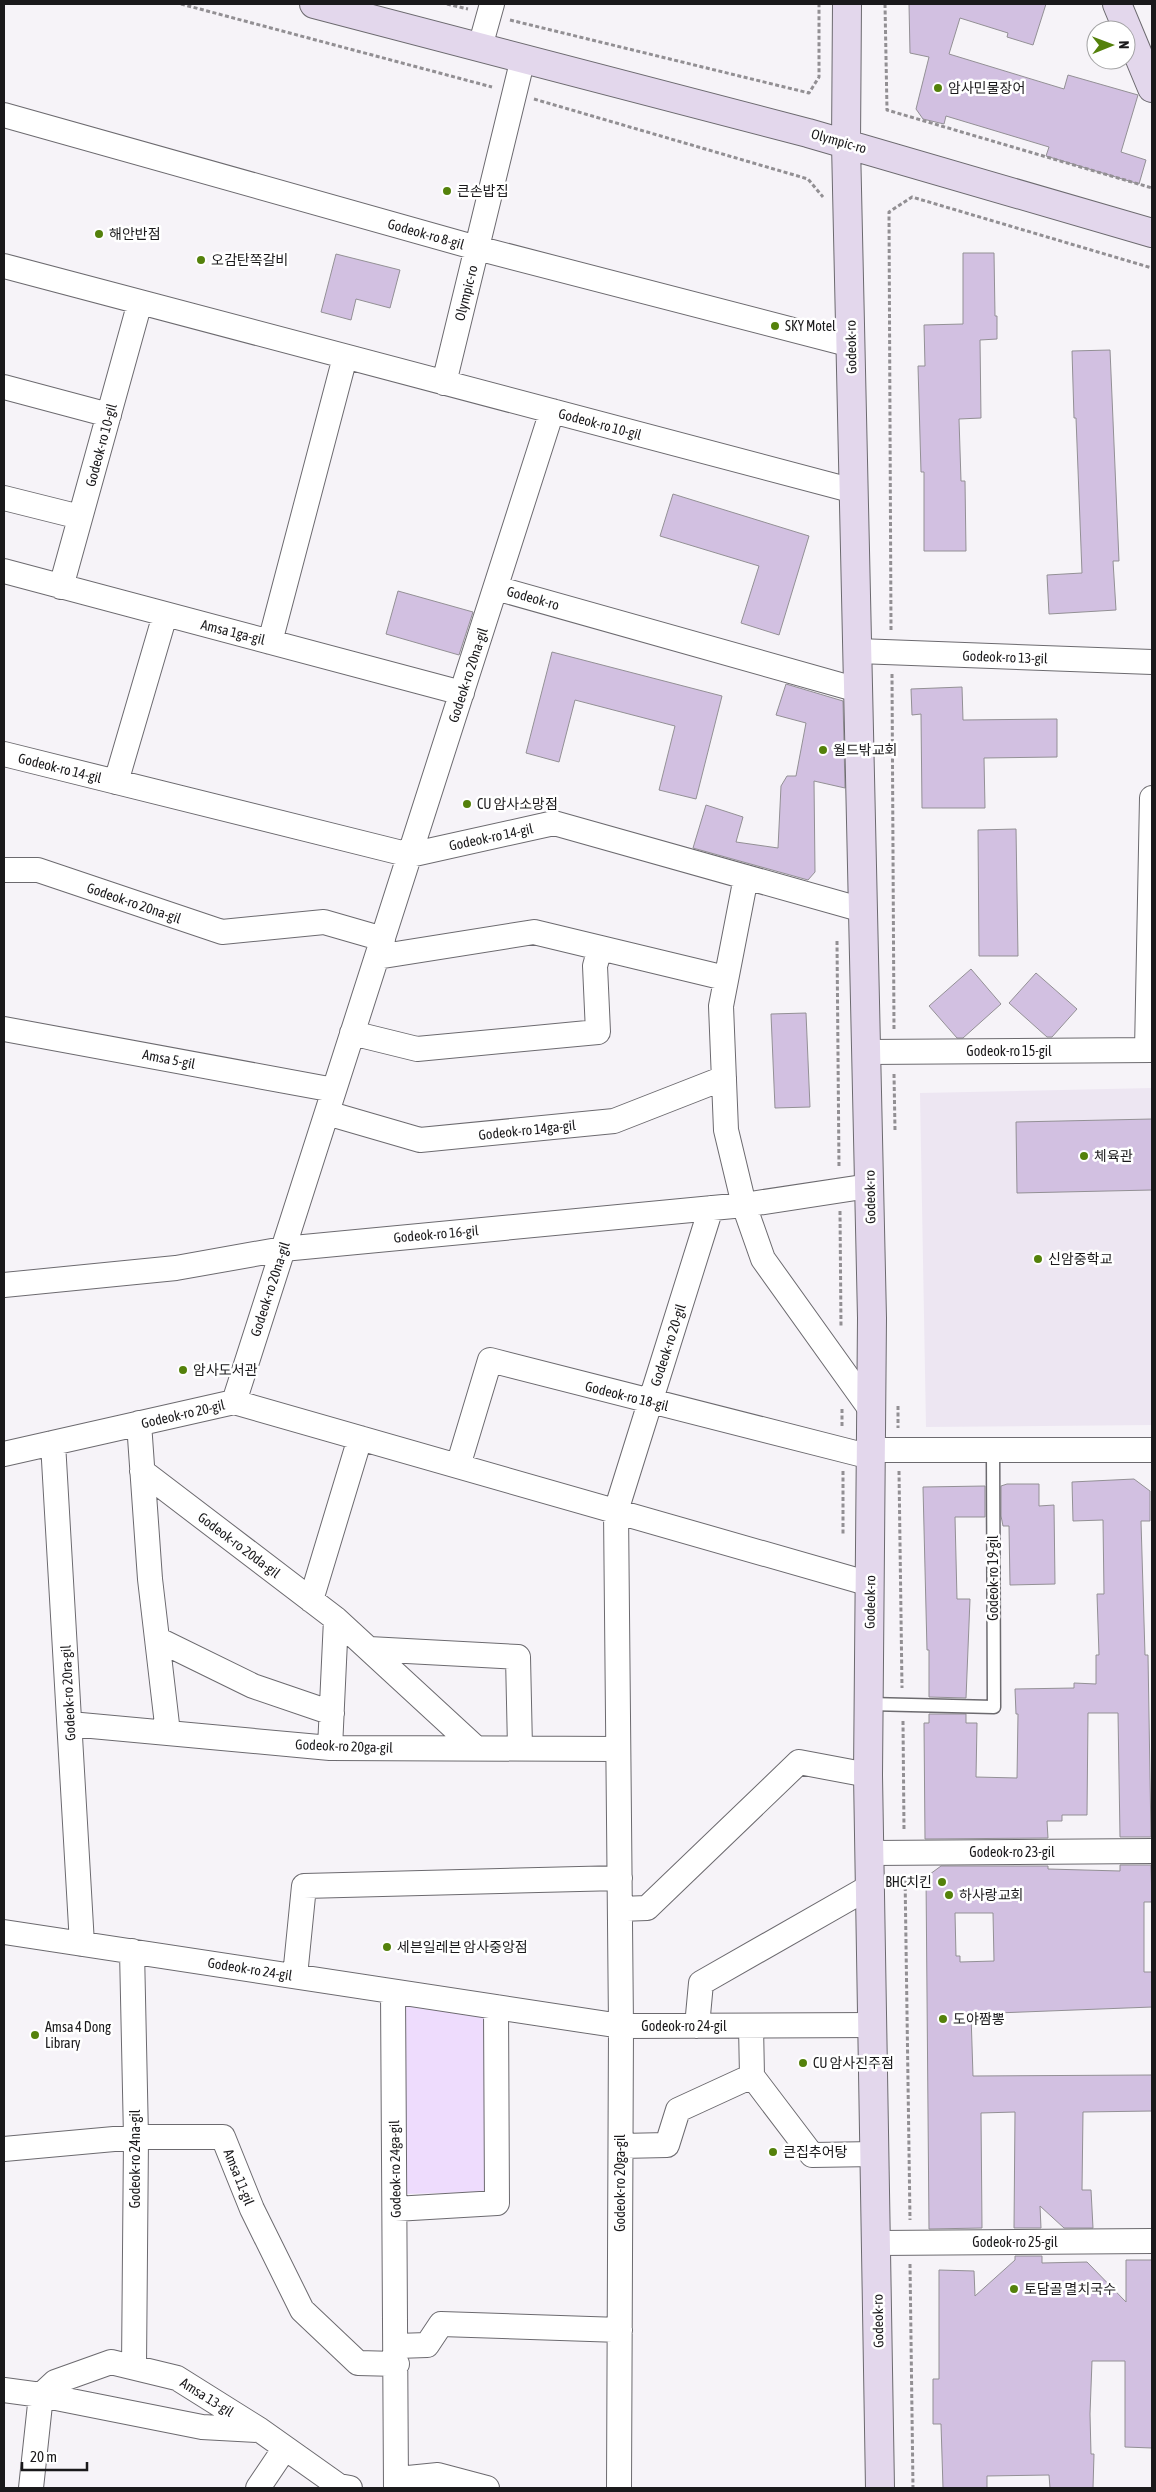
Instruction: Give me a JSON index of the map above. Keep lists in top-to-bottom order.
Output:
{
  "streets": {
    "main road": ["Olympic-ro", "Godeok-ro"],
    "street": [
      "Godeok-ro 8-gil",
      "Godeok-ro 10-gil",
      "Amsa 1ga-gil",
      "Godeok-ro 13-gil",
      "Godeok-ro 20na-gil",
      "Godeok-ro 14-gil",
      "Godeok-ro 15-gil",
      "Amsa 5-gil",
      "Godeok-ro 14ga-gil",
      "Godeok-ro 16-gil",
      "Godeok-ro 20-gil",
      "Godeok-ro 18-gil",
      "Godeok-ro 20da-gil",
      "Godeok-ro 20ra-gil",
      "Godeok-ro 20ga-gil",
      "Godeok-ro 23-gil",
      "Godeok-ro 24-gil",
      "Godeok-ro 24na-gil",
      "Godeok-ro 24ga-gil",
      "Amsa 11-gil",
      "Godeok-ro 25-gil",
      "Amsa 13-gil"
    ],
    "lane": ["Godeok-ro 19-gil"]
  },
  "crossings": [
    ["Olympic-ro", "Godeok-ro 8-gil"],
    ["Olympic-ro", "Godeok-ro"],
    ["Olympic-ro", "Godeok-ro 10-gil"],
    ["Godeok-ro 8-gil", "Godeok-ro"],
    ["Godeok-ro", "Godeok-ro 10-gil"],
    ["Godeok-ro", "Godeok-ro 13-gil"],
    ["Godeok-ro", "Godeok-ro 20na-gil"],
    ["Godeok-ro", "Godeok-ro 14-gil"],
    ["Godeok-ro", "Godeok-ro 15-gil"],
    ["Godeok-ro", "Godeok-ro 16-gil"],
    ["Godeok-ro", "Godeok-ro 20-gil"],
    ["Godeok-ro", "Godeok-ro 18-gil"],
    ["Godeok-ro", "Godeok-ro 23-gil"],
    ["Godeok-ro", "Godeok-ro 24-gil"],
    ["Godeok-ro", "Godeok-ro 25-gil"],
    ["Godeok-ro 10-gil", "Amsa 1ga-gil"],
    ["Godeok-ro 10-gil", "Godeok-ro 20na-gil"],
    ["Amsa 1ga-gil", "Godeok-ro 20na-gil"],
    ["Amsa 1ga-gil", "Godeok-ro 14-gil"],
    ["Godeok-ro 20na-gil", "Godeok-ro 14-gil"],
    ["Godeok-ro 20na-gil", "Amsa 5-gil"],
    ["Godeok-ro 20na-gil", "Godeok-ro 14ga-gil"],
    ["Godeok-ro 20na-gil", "Godeok-ro 16-gil"],
    ["Godeok-ro 20na-gil", "Godeok-ro 20-gil"],
    ["Godeok-ro 16-gil", "Godeok-ro 20-gil"],
    ["Godeok-ro 20-gil", "Godeok-ro 18-gil"],
    ["Godeok-ro 20-gil", "Godeok-ro 20ra-gil"],
    ["Godeok-ro 20-gil", "Godeok-ro 20ga-gil"],
    ["Godeok-ro 20da-gil", "Godeok-ro 20ga-gil"],
    ["Godeok-ro 20ra-gil", "Godeok-ro 20ga-gil"],
    ["Godeok-ro 20ra-gil", "Godeok-ro 24-gil"],
    ["Godeok-ro 20ga-gil", "Godeok-ro 24-gil"],
    ["Godeok-ro 24-gil", "Godeok-ro 24na-gil"],
    ["Godeok-ro 24-gil", "Godeok-ro 24ga-gil"],
    ["Godeok-ro 24na-gil", "Amsa 11-gil"],
    ["Godeok-ro 24na-gil", "Amsa 13-gil"],
    ["Godeok-ro 24ga-gil", "Amsa 11-gil"]
  ],
  "places": [
    "암사민물장어",
    "큰손밥집",
    "해안반점",
    "오감탄쪽갈비",
    "SKY Motel",
    "월드밖교회",
    "CU 암사소망점",
    "체육관",
    "신암중학교",
    "암사도서관",
    "BHC치킨",
    "하사랑교회",
    "세븐일레븐 암사중앙점",
    "도야짬뽕",
    "Amsa 4 Dong Library",
    "CU 암사진주점",
    "큰집추어탕",
    "토담골 멸치국수"
  ],
  "scale_bar": "20 m",
  "north": "right"
}
